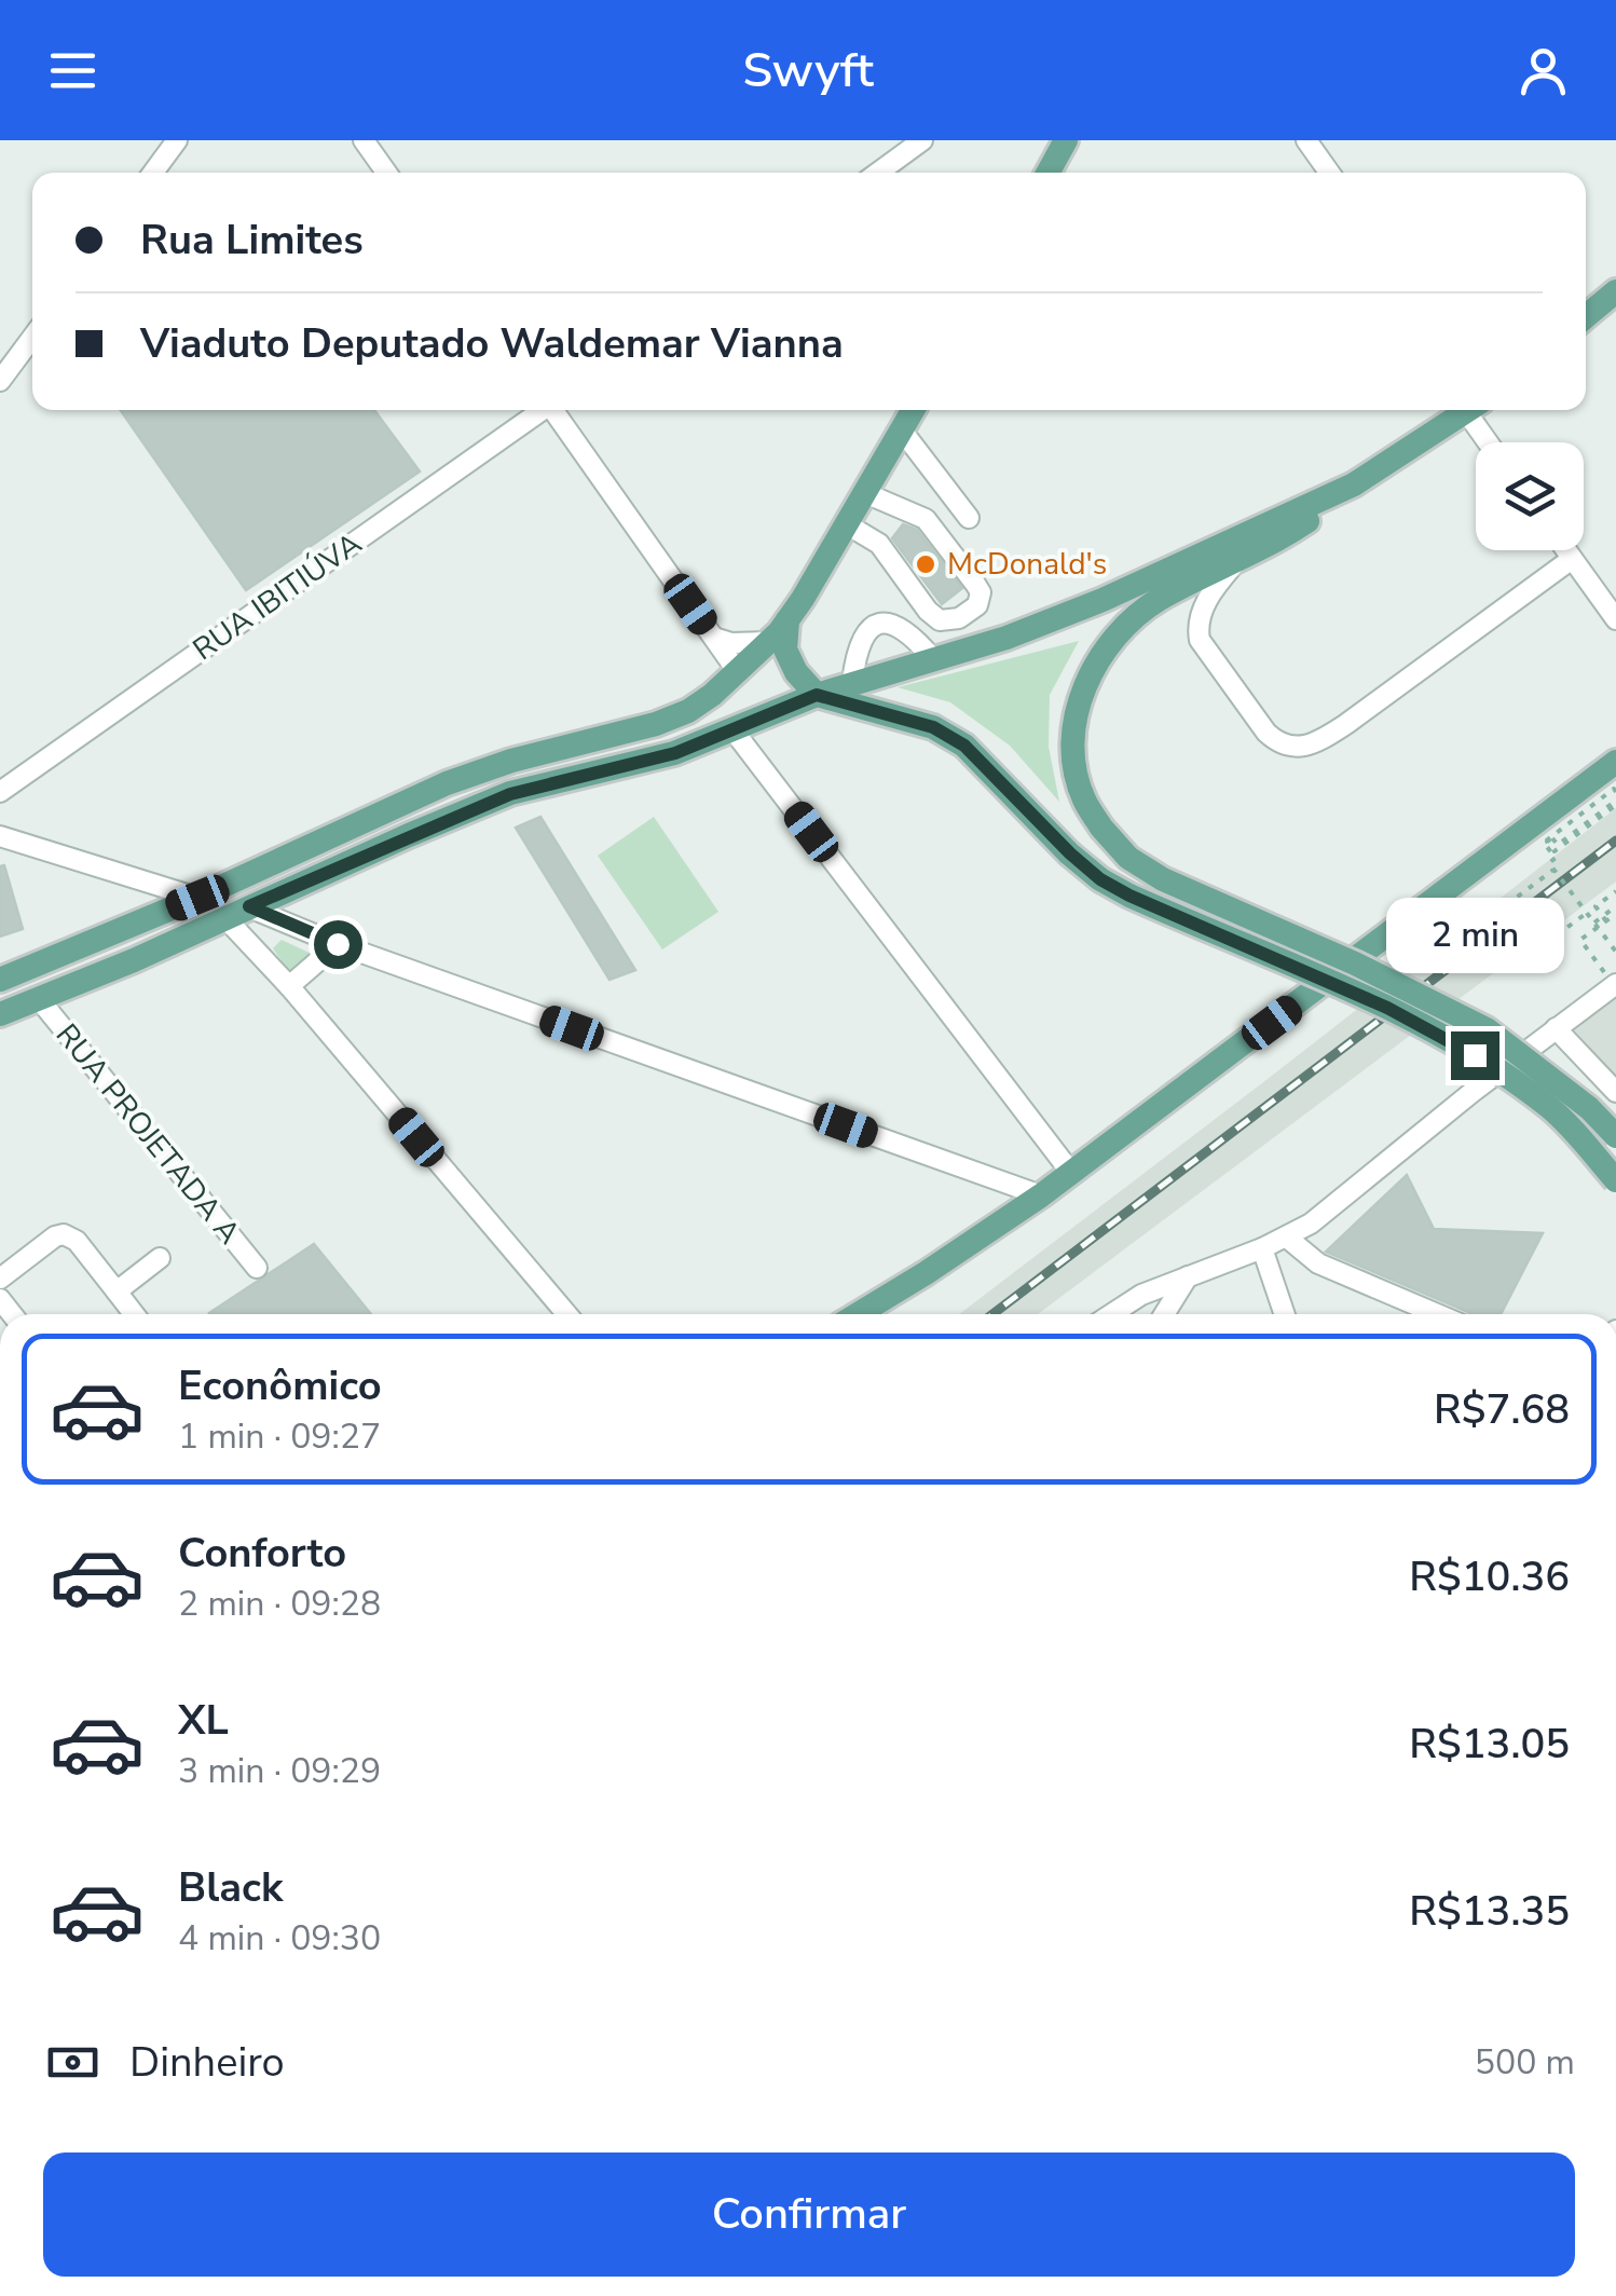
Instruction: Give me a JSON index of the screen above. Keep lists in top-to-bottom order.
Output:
{
  "streets": {
    "street": ["RUA IBITIÚVA", "RUA PROJETADA A"]
  },
  "places": ["McDonald's"],
  "page": {
    "header": "Swyft",
    "banner": ["Rua Limites", "Viaduto Deputado Waldemar Vianna"],
    "bubble": "2 min",
    "list": [
      {
        "name": "Econômico",
        "note": "1 min · 09:27",
        "value": "R$7.68"
      },
      {
        "name": "Conforto",
        "note": "2 min · 09:28",
        "value": "R$10.36"
      },
      {
        "name": "XL",
        "note": "3 min · 09:29",
        "value": "R$13.05"
      },
      {
        "name": "Black",
        "note": "4 min · 09:30",
        "value": "R$13.35"
      }
    ],
    "pay": ["Dinheiro", "500 m"],
    "buttons": "Confirmar"
  }
}
